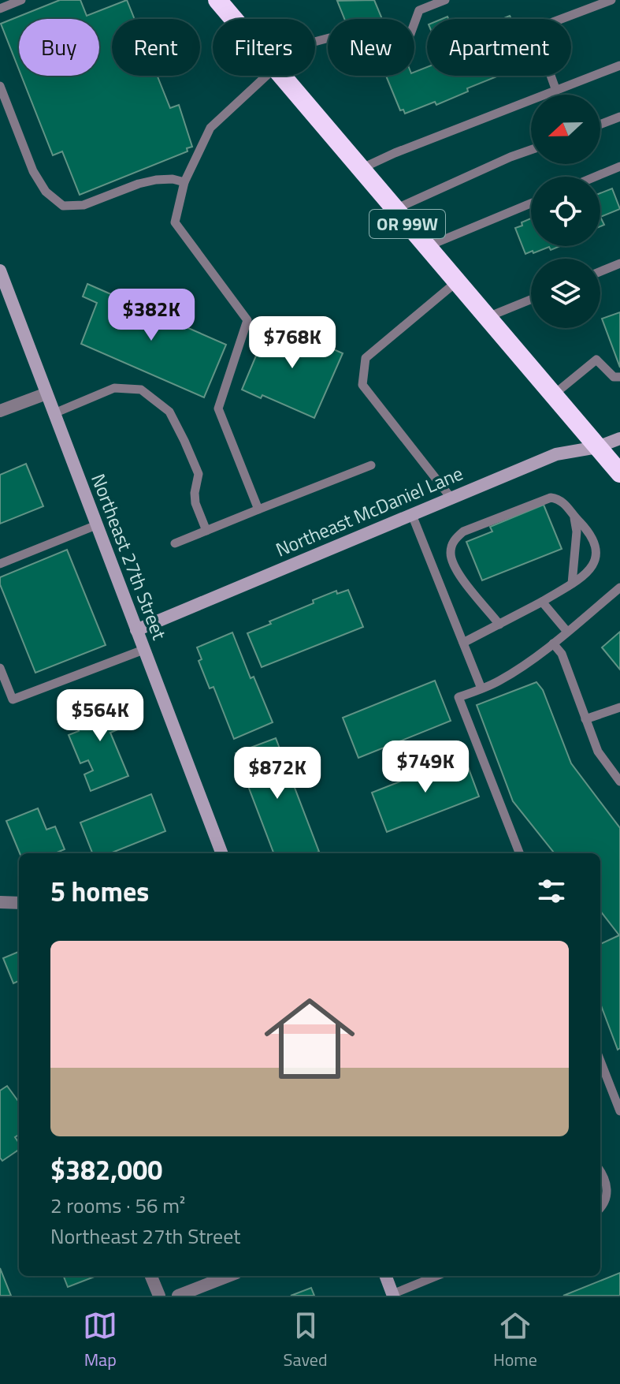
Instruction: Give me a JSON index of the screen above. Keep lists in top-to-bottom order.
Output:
{
  "streets": {
    "highway": ["OR 99W"],
    "street": ["Northeast McDaniel Lane", "Northeast 27th Street"]
  },
  "crossings": [
    ["OR 99W", "Northeast McDaniel Lane"],
    ["Northeast McDaniel Lane", "Northeast 27th Street"]
  ],
  "north": "left",
  "page": {
    "chip": [
      "Buy",
      "Rent",
      "Filters",
      "New",
      "Apartment"
    ],
    "price": [
      "$382K",
      "$768K",
      "$564K",
      "$749K",
      "$872K"
    ],
    "heading": "5 homes",
    "list": [
      {
        "name": "$382,000",
        "note": "2 rooms · 56 m² · Northeast 27th Street"
      }
    ],
    "tabs": ["Map", "Saved", "Home"]
  }
}
